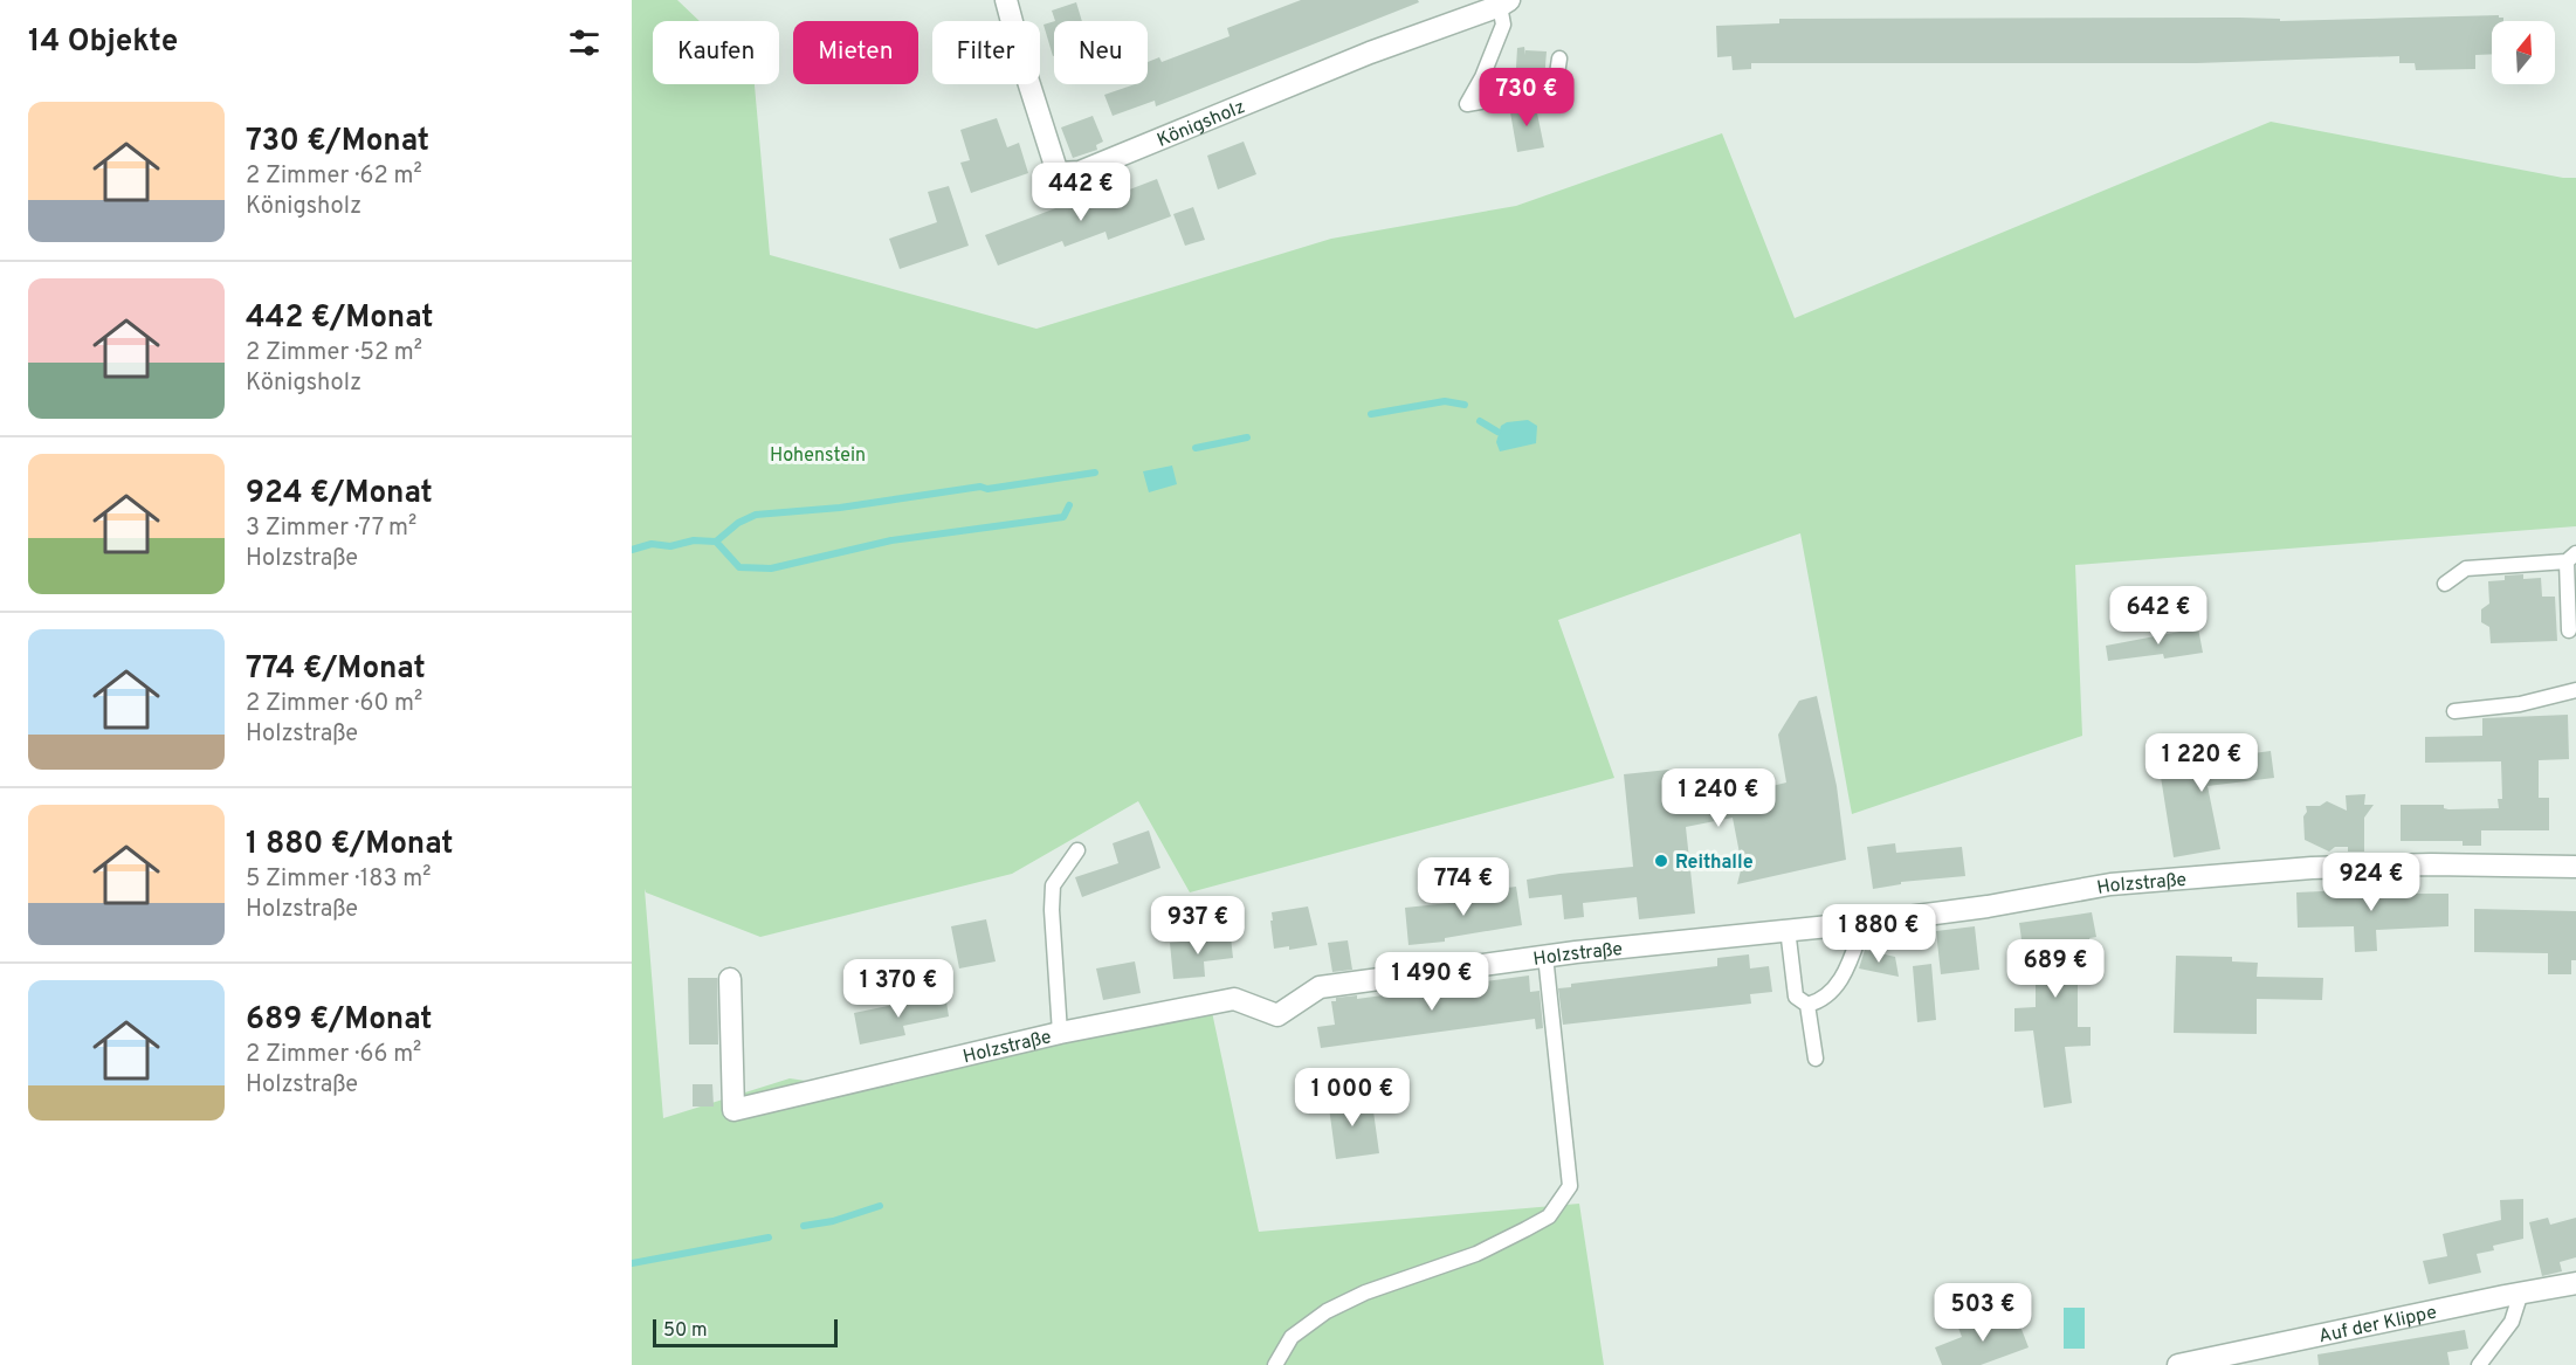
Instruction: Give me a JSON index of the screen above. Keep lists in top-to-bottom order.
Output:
{
  "streets": {
    "street": ["Königsholz", "Holzstraße", "Auf der Klippe"]
  },
  "parks": ["Hohenstein"],
  "places": ["Reithalle"],
  "scale_bar": "50 m",
  "north": "top",
  "page": {
    "heading": "14 Objekte",
    "chip": [
      "Kaufen",
      "Mieten",
      "Filter",
      "Neu"
    ],
    "price": [
      "730 €",
      "442 €",
      "642 €",
      "1 220 €",
      "1 240 €",
      "924 €",
      "774 €",
      "937 €",
      "1 880 €",
      "689 €",
      "1 490 €",
      "1 370 €",
      "1 000 €",
      "503 €"
    ],
    "list": [
      {
        "name": "730 €/Monat",
        "note": "2 Zimmer · 62 m² · Königsholz"
      },
      {
        "name": "442 €/Monat",
        "note": "2 Zimmer · 52 m² · Königsholz"
      },
      {
        "name": "924 €/Monat",
        "note": "3 Zimmer · 77 m² · Holzstraße"
      },
      {
        "name": "774 €/Monat",
        "note": "2 Zimmer · 60 m² · Holzstraße"
      },
      {
        "name": "1 880 €/Monat",
        "note": "5 Zimmer · 183 m² · Holzstraße"
      },
      {
        "name": "689 €/Monat",
        "note": "2 Zimmer · 66 m² · Holzstraße"
      }
    ],
    "scale": "50 m"
  }
}
